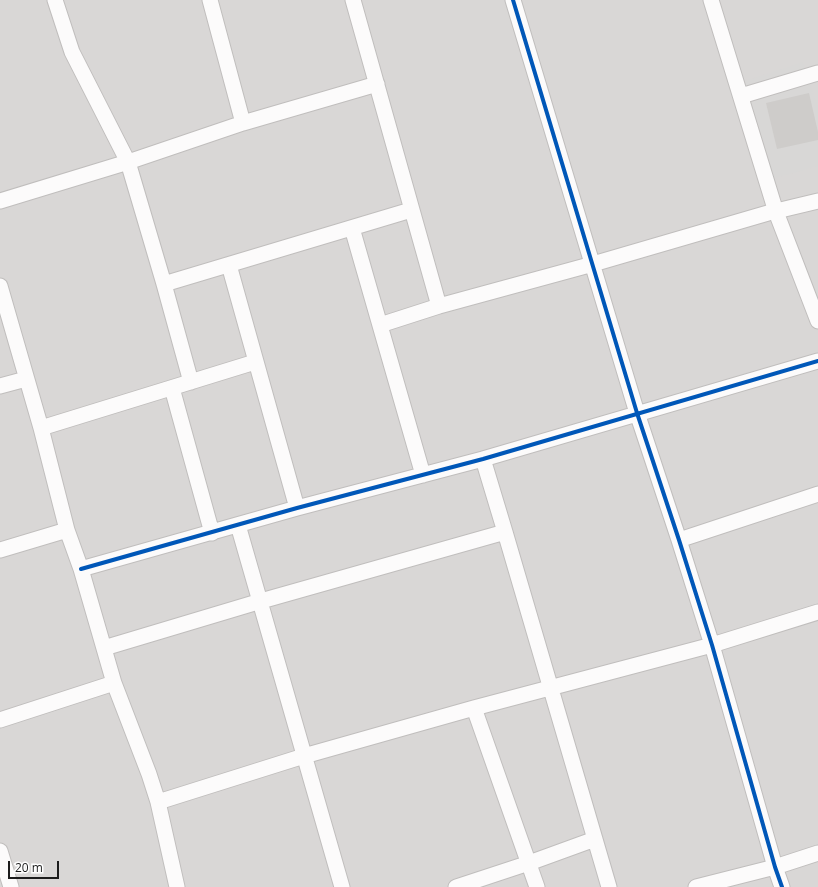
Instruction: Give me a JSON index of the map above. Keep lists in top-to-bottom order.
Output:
{
  "scale_bar": "20 m"
}
